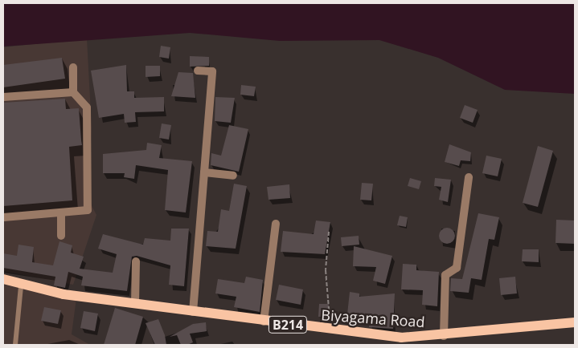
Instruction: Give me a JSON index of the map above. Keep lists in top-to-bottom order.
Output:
{
  "streets": {
    "main road": ["Biyagama Road", "B214"]
  }
}
